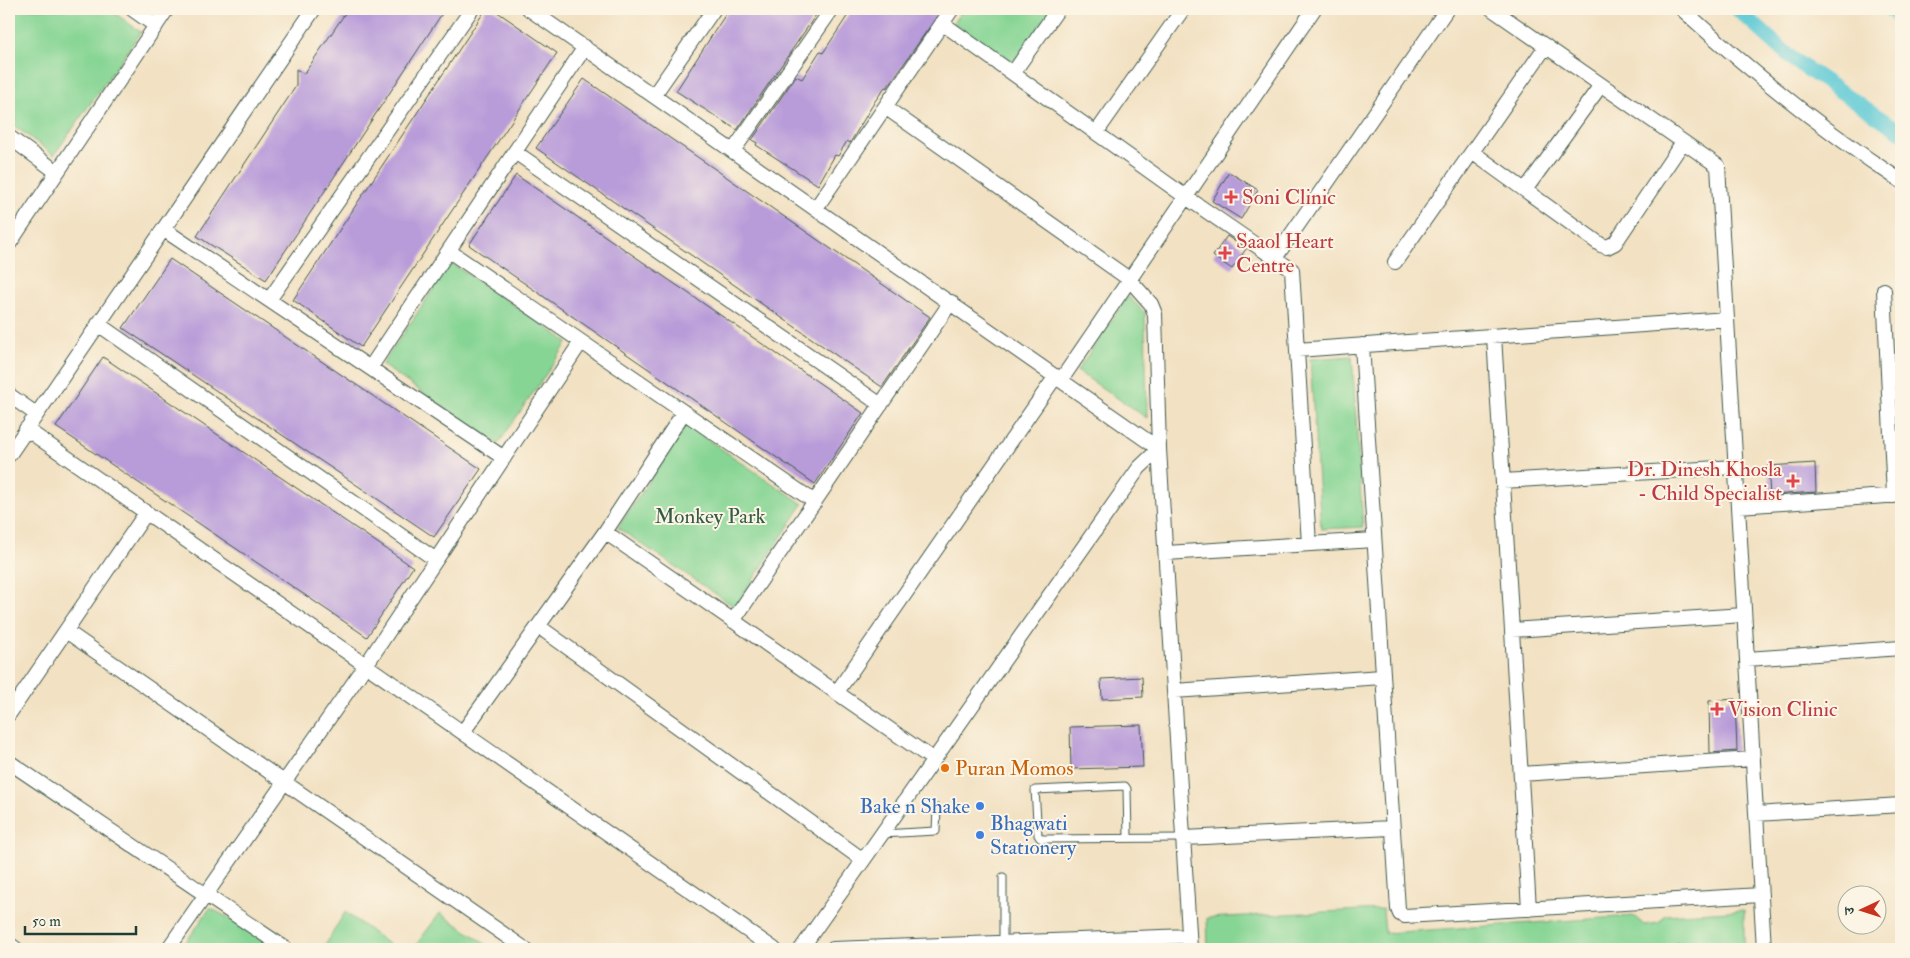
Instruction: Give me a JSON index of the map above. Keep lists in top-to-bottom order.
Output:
{
  "parks": ["Monkey Park"],
  "places": {
    "health": [
      "Soni Clinic",
      "Saaol Heart Centre",
      "Dr. Dinesh Khosla - Child Specialist",
      "Vision Clinic"
    ],
    "other": ["Puran Momos", "Bake n Shake", "Bhagwati Stationery"]
  },
  "scale_bar": "50 m",
  "north": "left"
}
